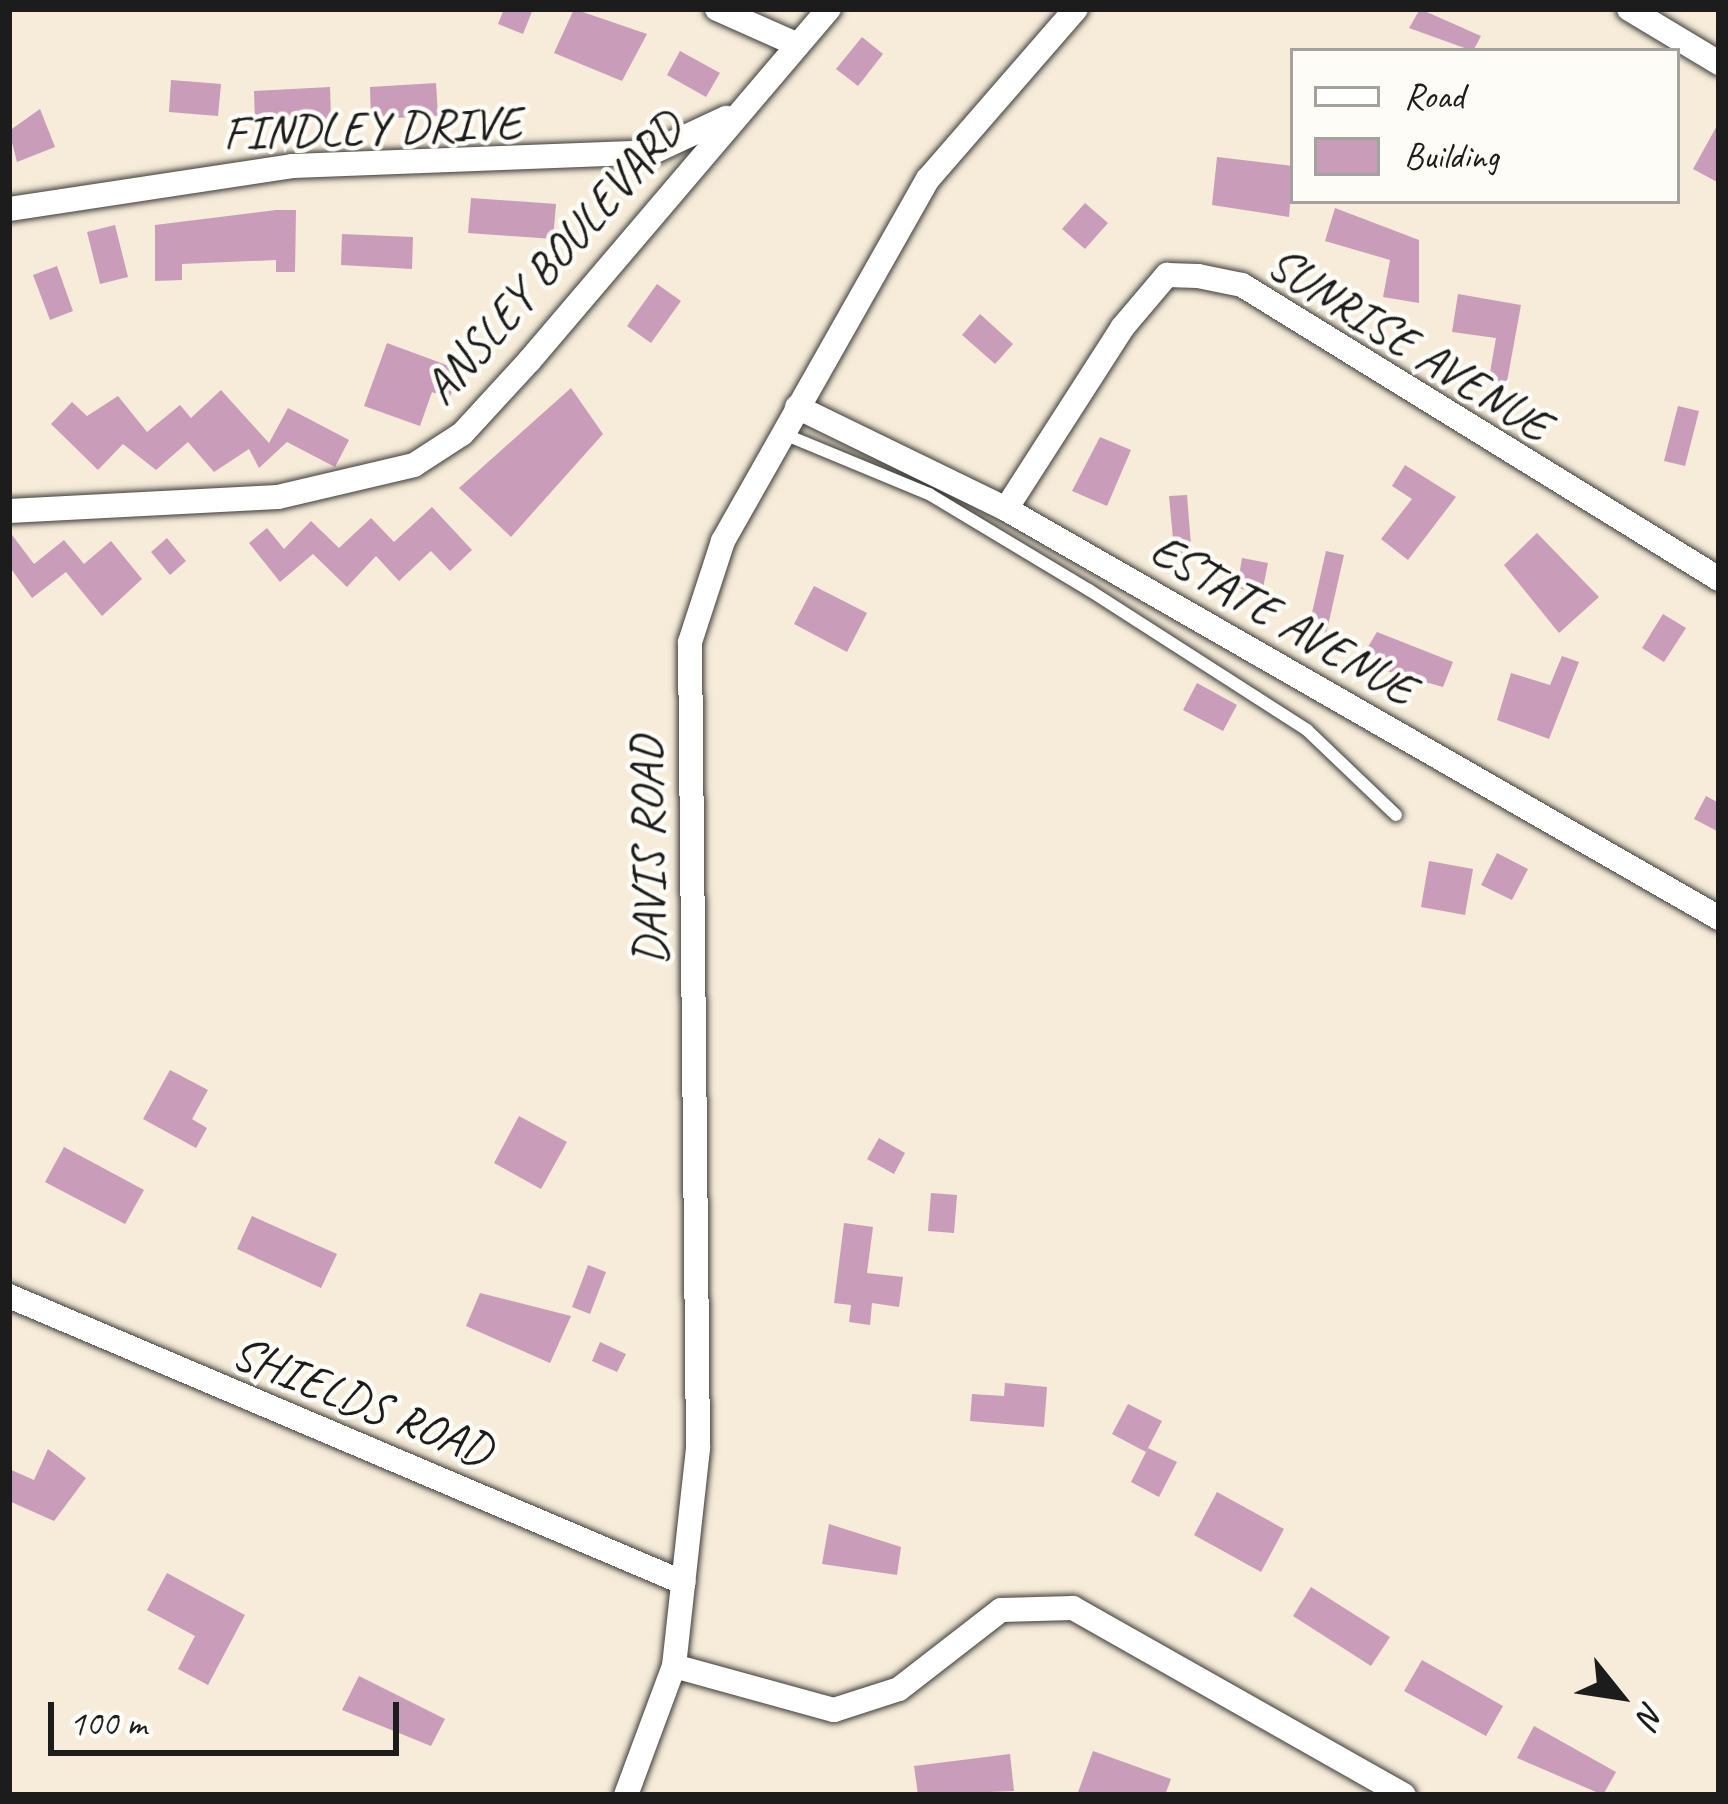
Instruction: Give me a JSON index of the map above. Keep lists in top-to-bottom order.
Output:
{
  "streets": {
    "street": [
      "FINDLEY DRIVE",
      "ANSLEY BOULEVARD",
      "SUNRISE AVENUE",
      "ESTATE AVENUE",
      "DAVIS ROAD",
      "SHIELDS ROAD"
    ]
  },
  "crossings": [
    ["FINDLEY DRIVE", "ANSLEY BOULEVARD"],
    ["SUNRISE AVENUE", "ESTATE AVENUE"],
    ["ESTATE AVENUE", "DAVIS ROAD"],
    ["DAVIS ROAD", "SHIELDS ROAD"]
  ],
  "legend": ["Road", "Building"],
  "scale_bar": "100 m",
  "north": "bottom right"
}
